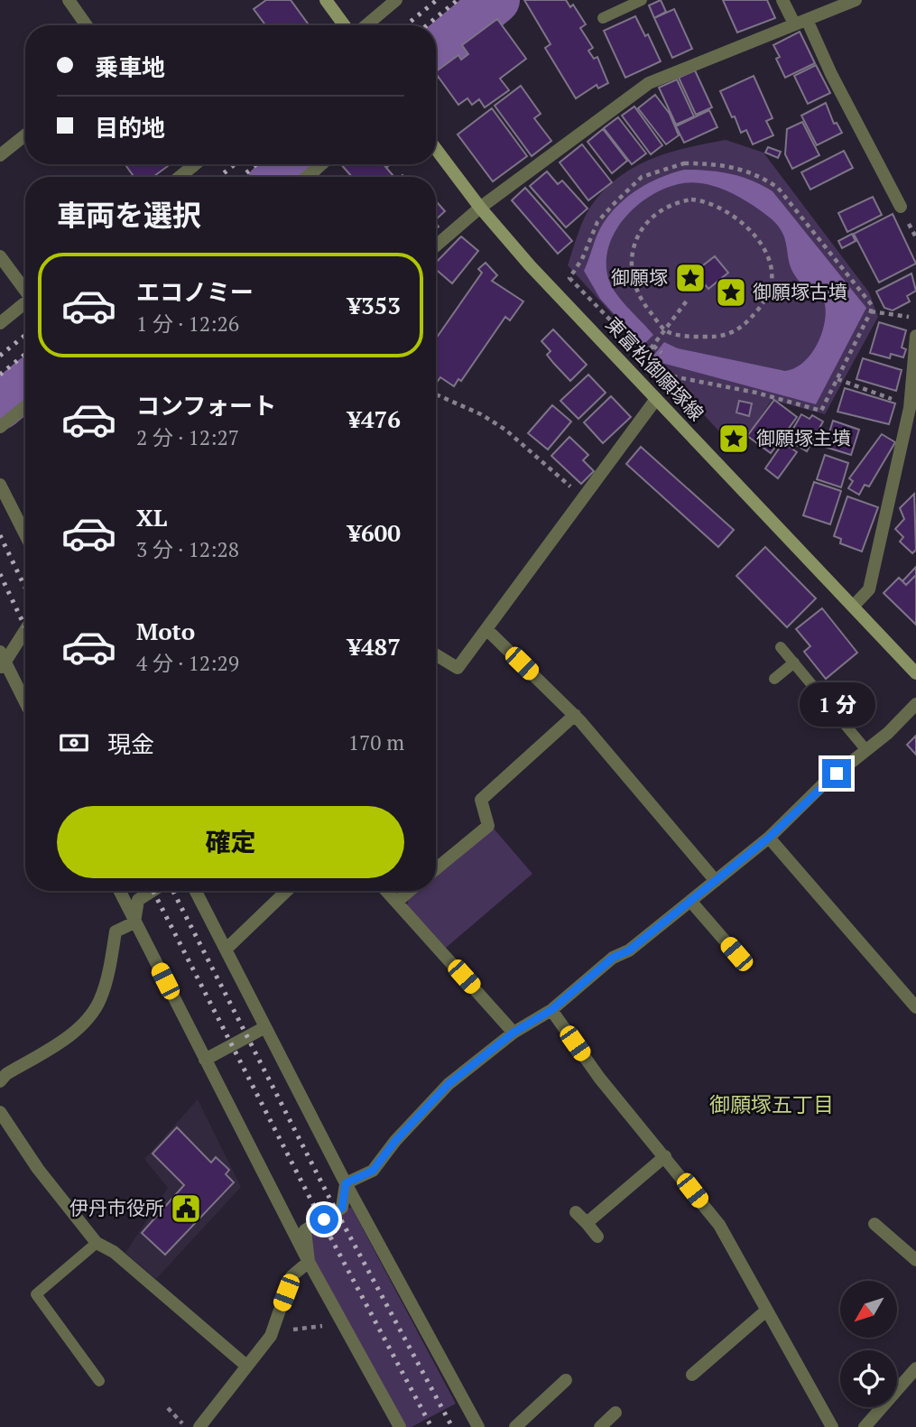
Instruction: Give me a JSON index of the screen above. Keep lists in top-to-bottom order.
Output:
{
  "streets": {
    "main road": ["東富松御願塚線"]
  },
  "districts": ["御願塚五丁目"],
  "places": {
    "place": ["御願塚", "御願塚古墳", "御願塚主墳"],
    "public building": ["伊丹市役所"]
  },
  "north": "bottom left",
  "page": {
    "banner": ["乗車地", "目的地"],
    "heading": "車両を選択",
    "list": [
      {
        "name": "エコノミー",
        "note": "1 分 · 12:26",
        "value": "¥353"
      },
      {
        "name": "コンフォート",
        "note": "2 分 · 12:27",
        "value": "¥476"
      },
      {
        "name": "XL",
        "note": "3 分 · 12:28",
        "value": "¥600"
      },
      {
        "name": "Moto",
        "note": "4 分 · 12:29",
        "value": "¥487"
      }
    ],
    "bubble": "1 分",
    "pay": ["現金", "170 m"],
    "buttons": "確定"
  }
}
